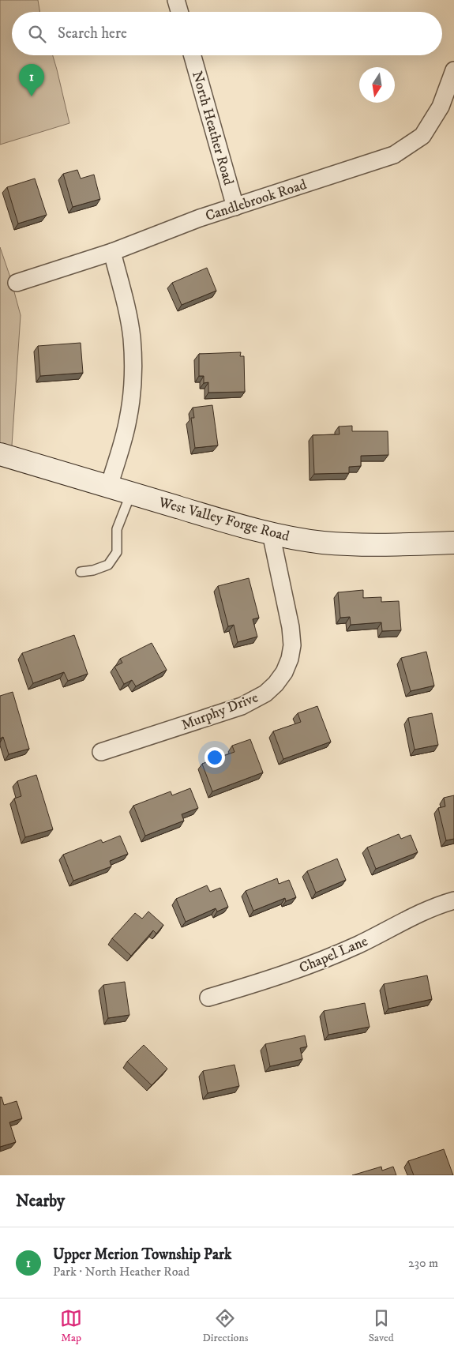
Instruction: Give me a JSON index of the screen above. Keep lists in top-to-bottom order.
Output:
{
  "streets": {
    "main road": ["West Valley Forge Road"],
    "street": [
      "North Heather Road",
      "Candlebrook Road",
      "Murphy Drive",
      "Chapel Lane"
    ]
  },
  "crossings": [
    ["North Heather Road", "Candlebrook Road"],
    ["West Valley Forge Road", "Murphy Drive"]
  ],
  "north": "bottom",
  "page": {
    "search": "Search here",
    "pins": "1",
    "heading": "Nearby",
    "list": [
      {
        "mark": "1",
        "name": "Upper Merion Township Park",
        "note": "Park · North Heather Road",
        "value": "230 m"
      }
    ],
    "nav": ["Map", "Directions", "Saved"]
  }
}
